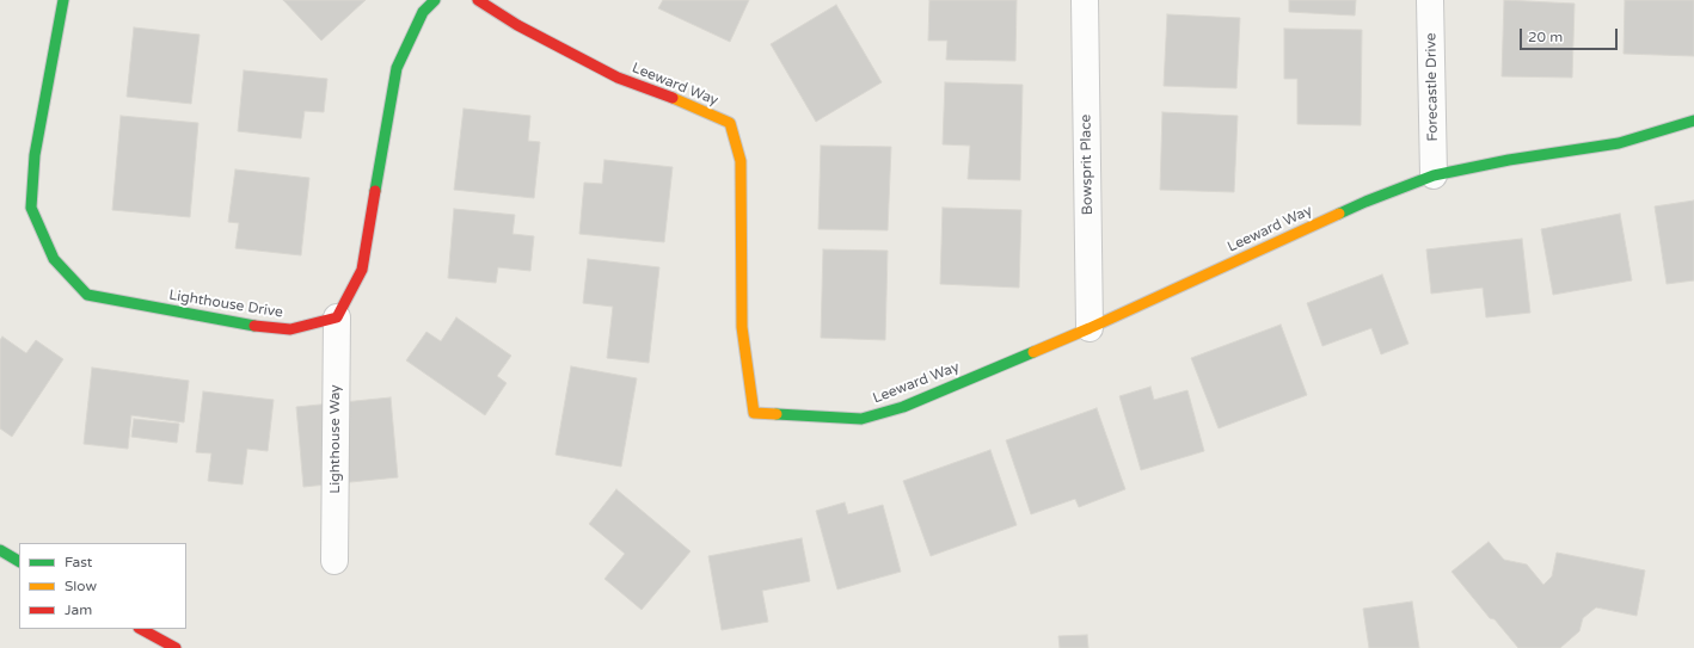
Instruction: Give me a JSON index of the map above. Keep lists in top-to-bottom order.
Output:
{
  "streets": {
    "street": [
      "Leeward Way",
      "Forecastle Drive",
      "Bowsprit Place",
      "Lighthouse Drive",
      "Lighthouse Way"
    ]
  },
  "crossings": [
    ["Leeward Way", "Forecastle Drive"],
    ["Leeward Way", "Bowsprit Place"],
    ["Lighthouse Drive", "Lighthouse Way"]
  ],
  "legend": ["Fast", "Slow", "Jam"],
  "scale_bar": "20 m"
}
